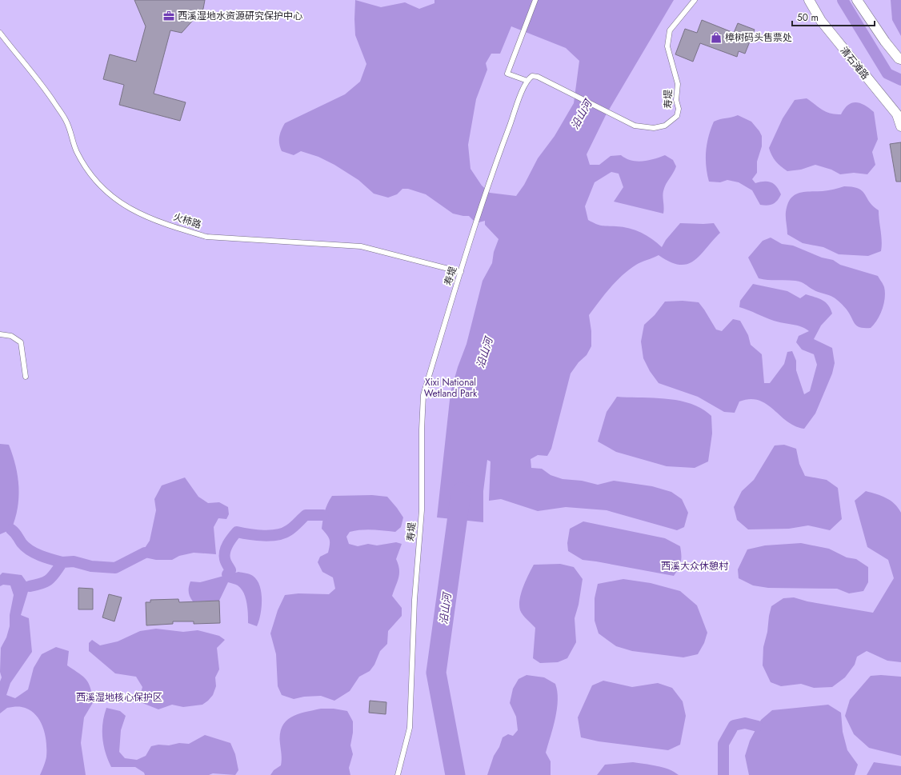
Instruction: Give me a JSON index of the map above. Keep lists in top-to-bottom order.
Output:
{
  "streets": {
    "street": ["清石滩路"],
    "lane": ["寿堤", "火柿路"]
  },
  "crossings": [
    ["寿堤", "火柿路"]
  ],
  "water": ["沿山河"],
  "parks": ["Xixi National Wetland Park", "西溪大众休憩村", "西溪湿地核心保护区"],
  "places": {
    "office": ["西溪湿地水资源研究保护中心"],
    "shop": ["樟树码头售票处"]
  },
  "scale_bar": "50 m"
}
